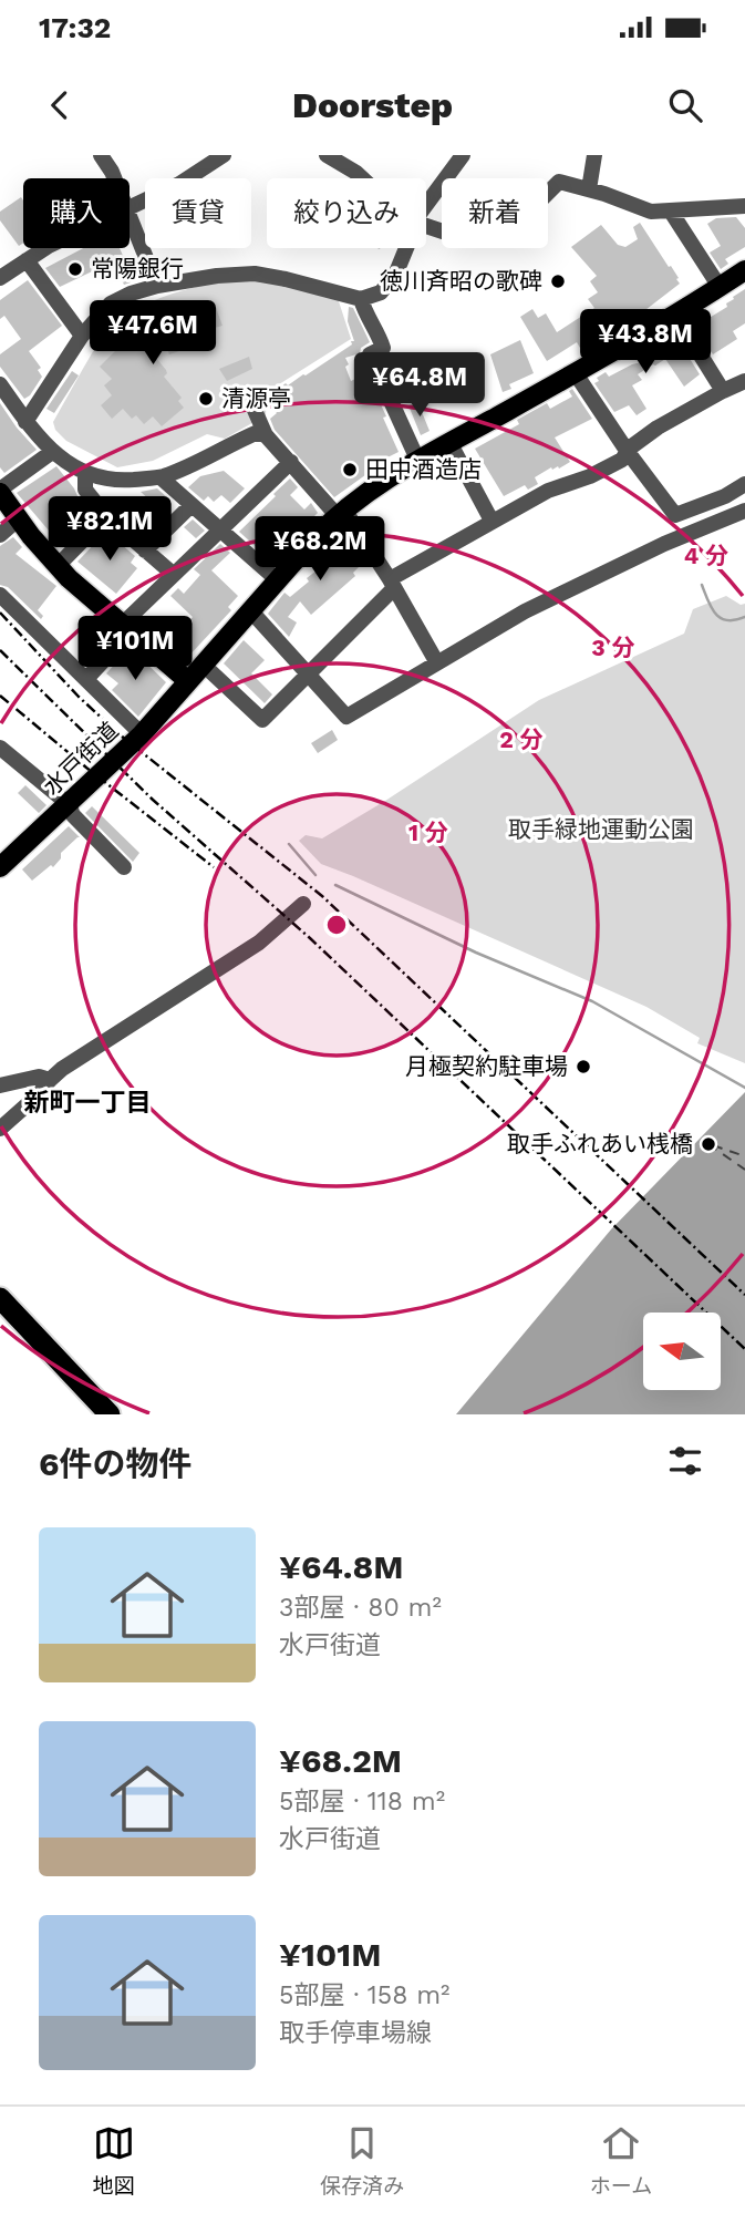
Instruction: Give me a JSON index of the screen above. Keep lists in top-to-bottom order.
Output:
{
  "streets": {
    "main road": ["水戸街道"]
  },
  "districts": ["新町一丁目"],
  "parks": ["取手緑地運動公園"],
  "places": [
    "常陽銀行",
    "徳川斉昭の歌碑",
    "清源亭",
    "田中酒造店",
    "月極契約駐車場",
    "取手ふれあい桟橋"
  ],
  "north": "left",
  "page": {
    "status": "17:32",
    "header": "Doorstep",
    "chip": [
      "購入",
      "賃貸",
      "絞り込み",
      "新着"
    ],
    "price": [
      "¥47.6M",
      "¥43.8M",
      "¥64.8M",
      "¥82.1M",
      "¥68.2M",
      "¥101M"
    ],
    "heading": "6件の物件",
    "list": [
      {
        "name": "¥64.8M",
        "note": "3部屋 · 80 m² · 水戸街道"
      },
      {
        "name": "¥68.2M",
        "note": "5部屋 · 118 m² · 水戸街道"
      },
      {
        "name": "¥101M",
        "note": "5部屋 · 158 m² · 取手停車場線"
      }
    ],
    "tabs": ["地図", "保存済み", "ホーム"]
  },
  "rings": [
    "4 分",
    "3 分",
    "2 分",
    "1 分"
  ]
}
